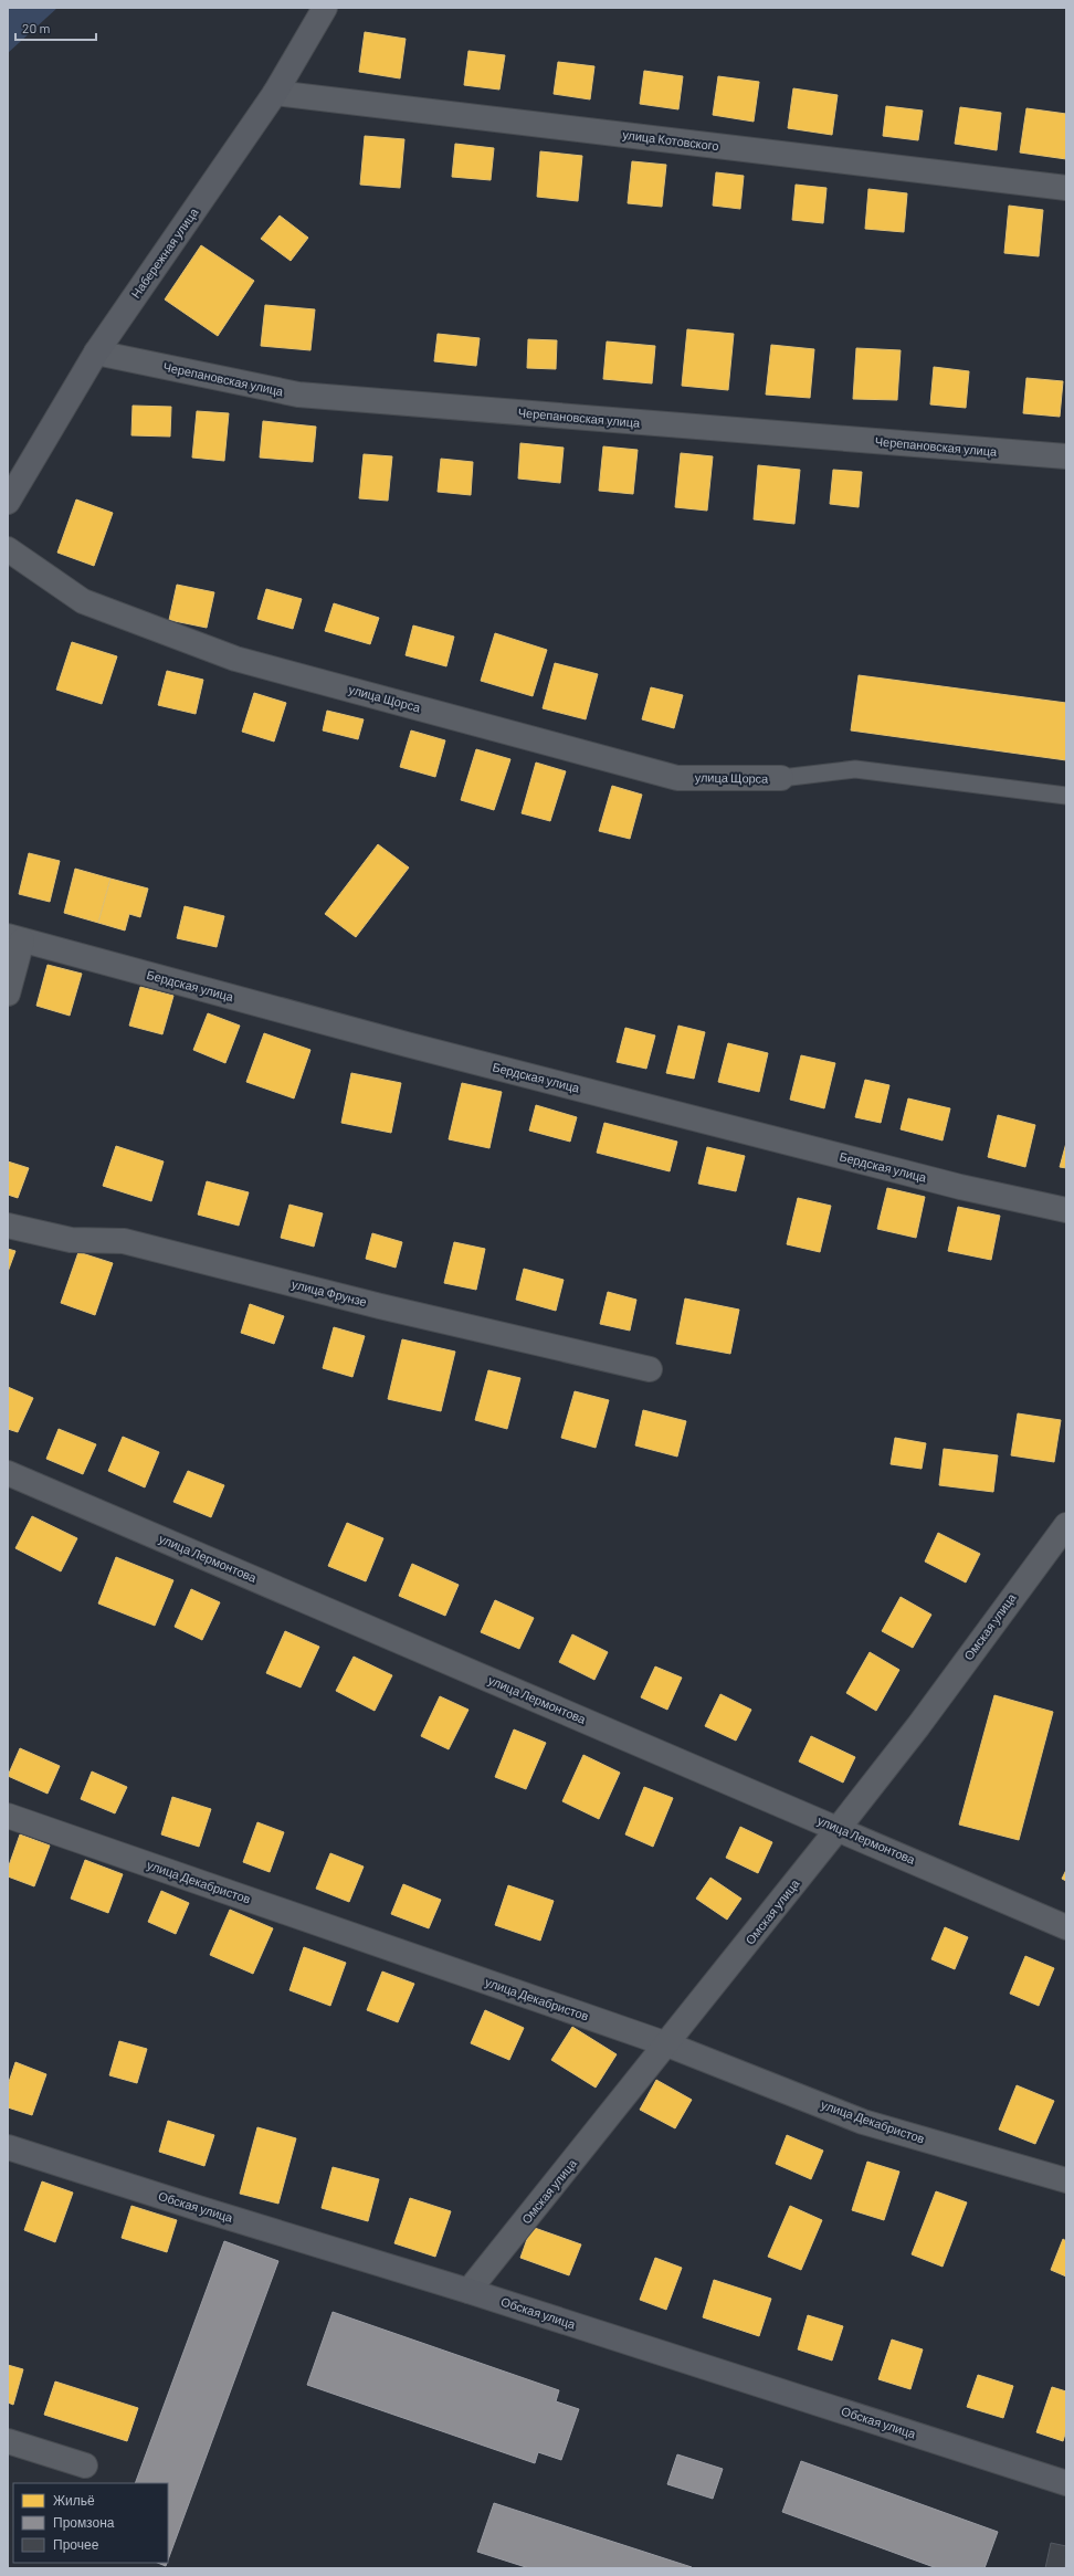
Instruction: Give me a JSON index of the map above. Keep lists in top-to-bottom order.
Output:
{
  "streets": {
    "street": [
      "улица Котовского",
      "Набережная улица",
      "Черепановская улица",
      "улица Щорса",
      "Бердская улица",
      "улица Фрунзе",
      "улица Лермонтова",
      "Омская улица",
      "улица Декабристов",
      "Обская улица"
    ]
  },
  "crossings": [
    ["улица Котовского", "Набережная улица"],
    ["Набережная улица", "Черепановская улица"],
    ["улица Лермонтова", "Омская улица"],
    ["Омская улица", "улица Декабристов"],
    ["Омская улица", "Обская улица"]
  ],
  "legend": ["Жильё", "Промзона", "Прочее"],
  "scale_bar": "20 m"
}
